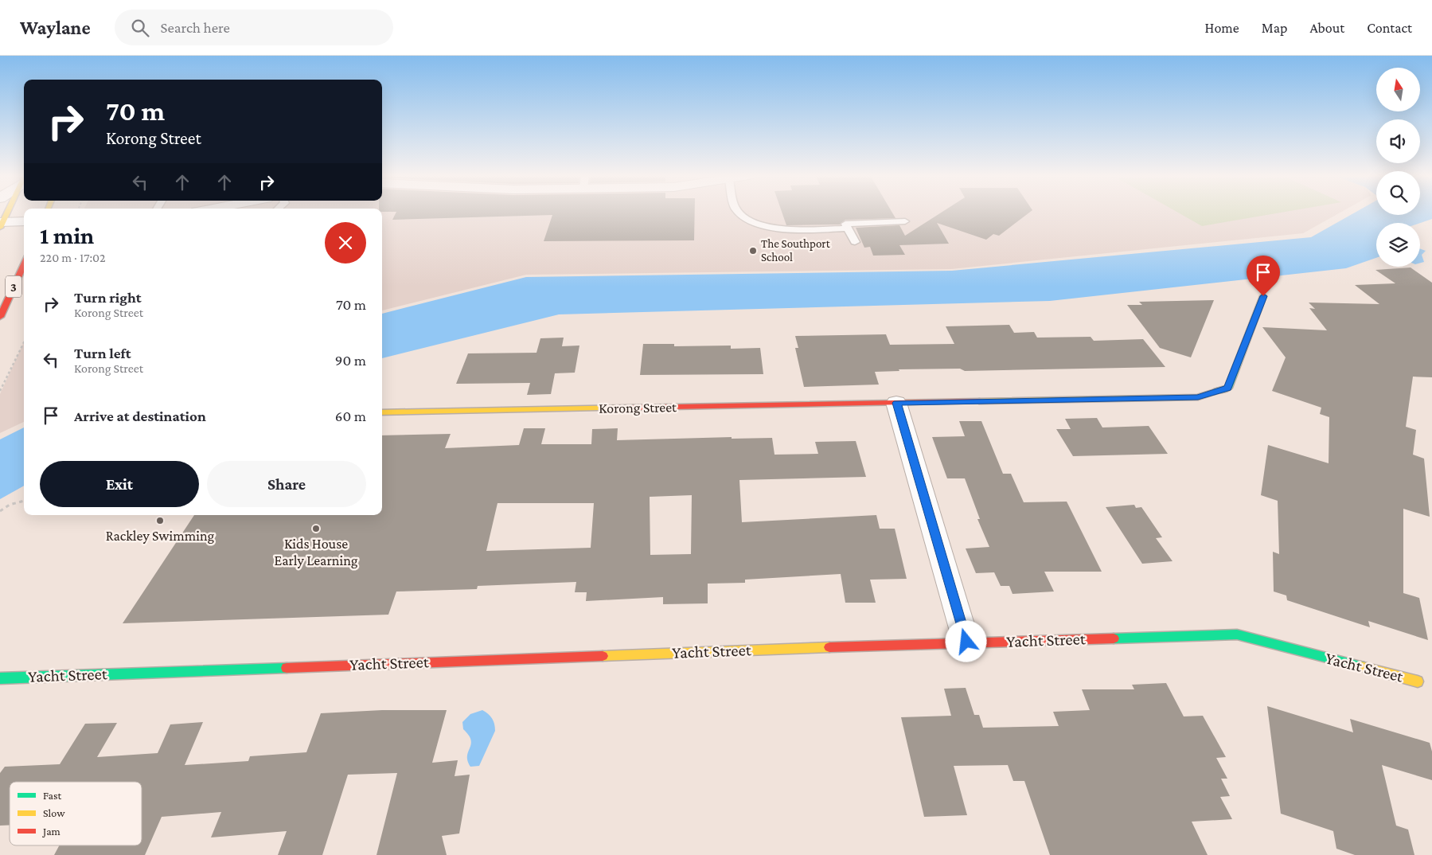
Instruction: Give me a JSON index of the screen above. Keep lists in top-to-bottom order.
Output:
{
  "streets": {
    "street": ["3", "Korong Street", "Yacht Street"]
  },
  "places": ["The Southport School", "Rackley Swimming", "Kids House Early Learning"],
  "legend": ["Fast", "Slow", "Jam"],
  "north": "top",
  "page": {
    "header": "Waylane",
    "search": "Search here",
    "nav": [
      "Home",
      "Map",
      "About",
      "Contact"
    ],
    "turn": ["70 m", "Korong Street"],
    "heading": ["1 min", "220 m · 17:02"],
    "list": [
      {
        "name": "Turn right",
        "note": "Korong Street",
        "value": "70 m"
      },
      {
        "name": "Turn left",
        "note": "Korong Street",
        "value": "90 m"
      },
      {
        "name": "Arrive at destination",
        "value": "60 m"
      }
    ],
    "buttons": ["Exit", "Share"]
  }
}
